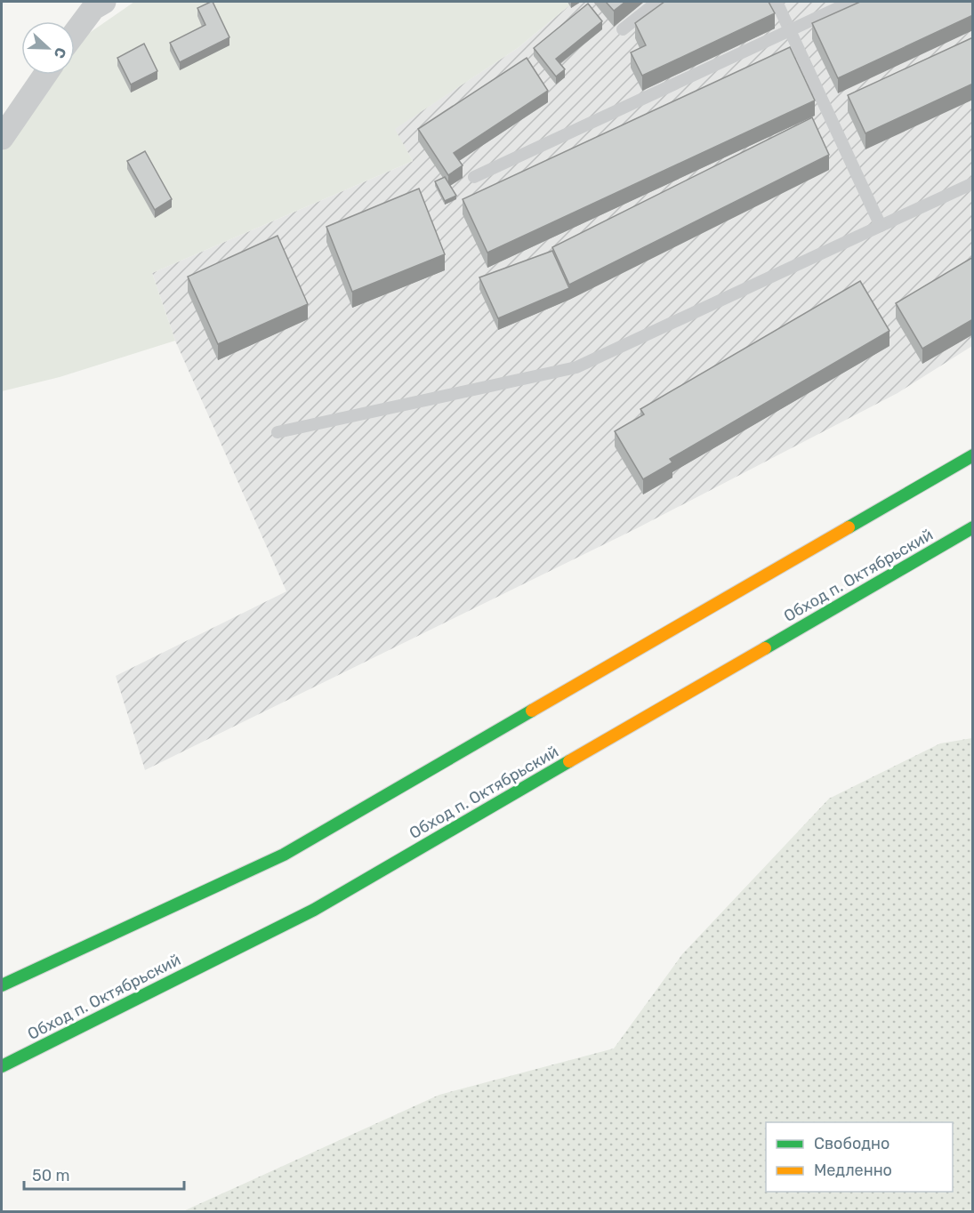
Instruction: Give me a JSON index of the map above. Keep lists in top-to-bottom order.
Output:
{
  "streets": {
    "highway": ["Обход п. Октябрьский"]
  },
  "legend": ["Свободно", "Медленно"],
  "scale_bar": "50 m",
  "north": "right"
}
